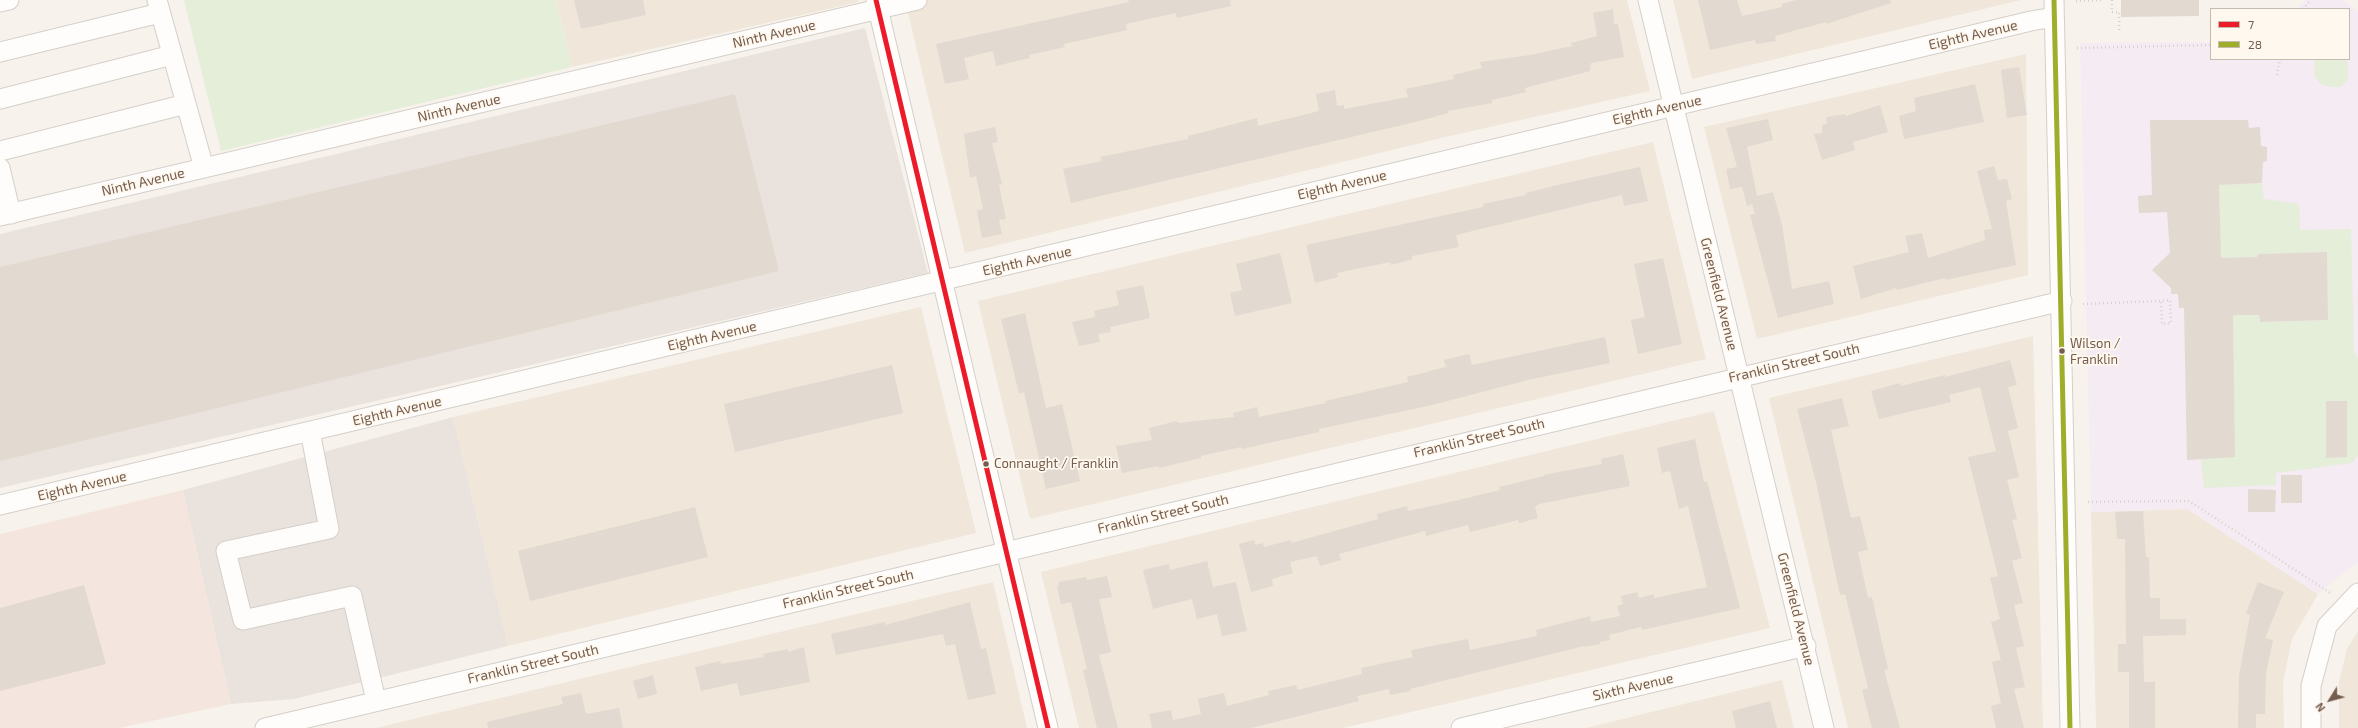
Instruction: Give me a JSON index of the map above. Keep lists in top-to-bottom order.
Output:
{
  "streets": {
    "street": [
      "Ninth Avenue",
      "Eighth Avenue",
      "Greenfield Avenue",
      "Franklin Street South",
      "Sixth Avenue"
    ]
  },
  "crossings": [
    ["Eighth Avenue", "Greenfield Avenue"],
    ["Greenfield Avenue", "Franklin Street South"],
    ["Greenfield Avenue", "Sixth Avenue"]
  ],
  "places": ["Wilson / Franklin", "Connaught / Franklin"],
  "lines": ["transit line 7", "transit line 28"],
  "legend": ["7", "28"],
  "north": "bottom left"
}
